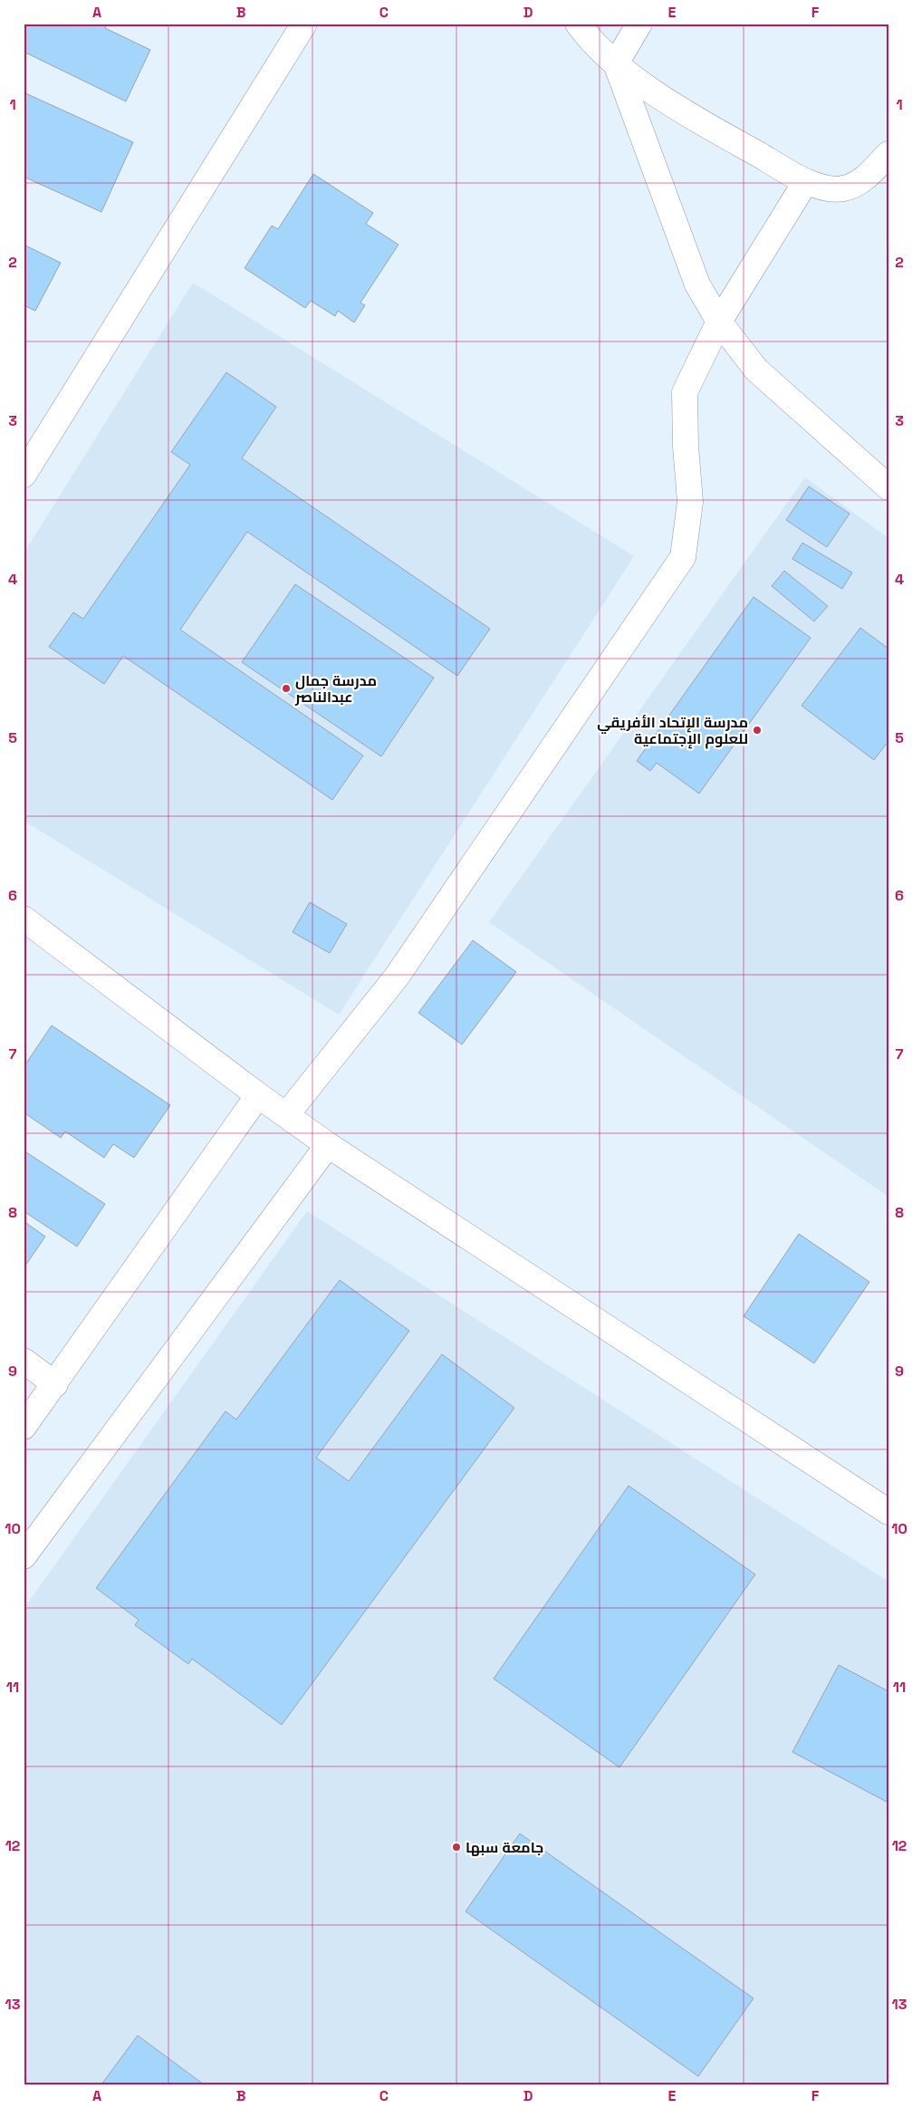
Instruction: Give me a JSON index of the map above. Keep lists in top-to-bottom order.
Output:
{
  "places": ["مدرسة جمال عبدالناصر", "مدرسة الإتحاد الأفريقي للعلوم الإجتماعية", "جامعة سبها"],
  "grid": {
    "columns": [
      "A",
      "B",
      "C",
      "D",
      "E",
      "F"
    ],
    "rows": [
      "1",
      "2",
      "3",
      "4",
      "5",
      "6",
      "7",
      "8",
      "9",
      "10",
      "11",
      "12",
      "13"
    ]
  }
}
